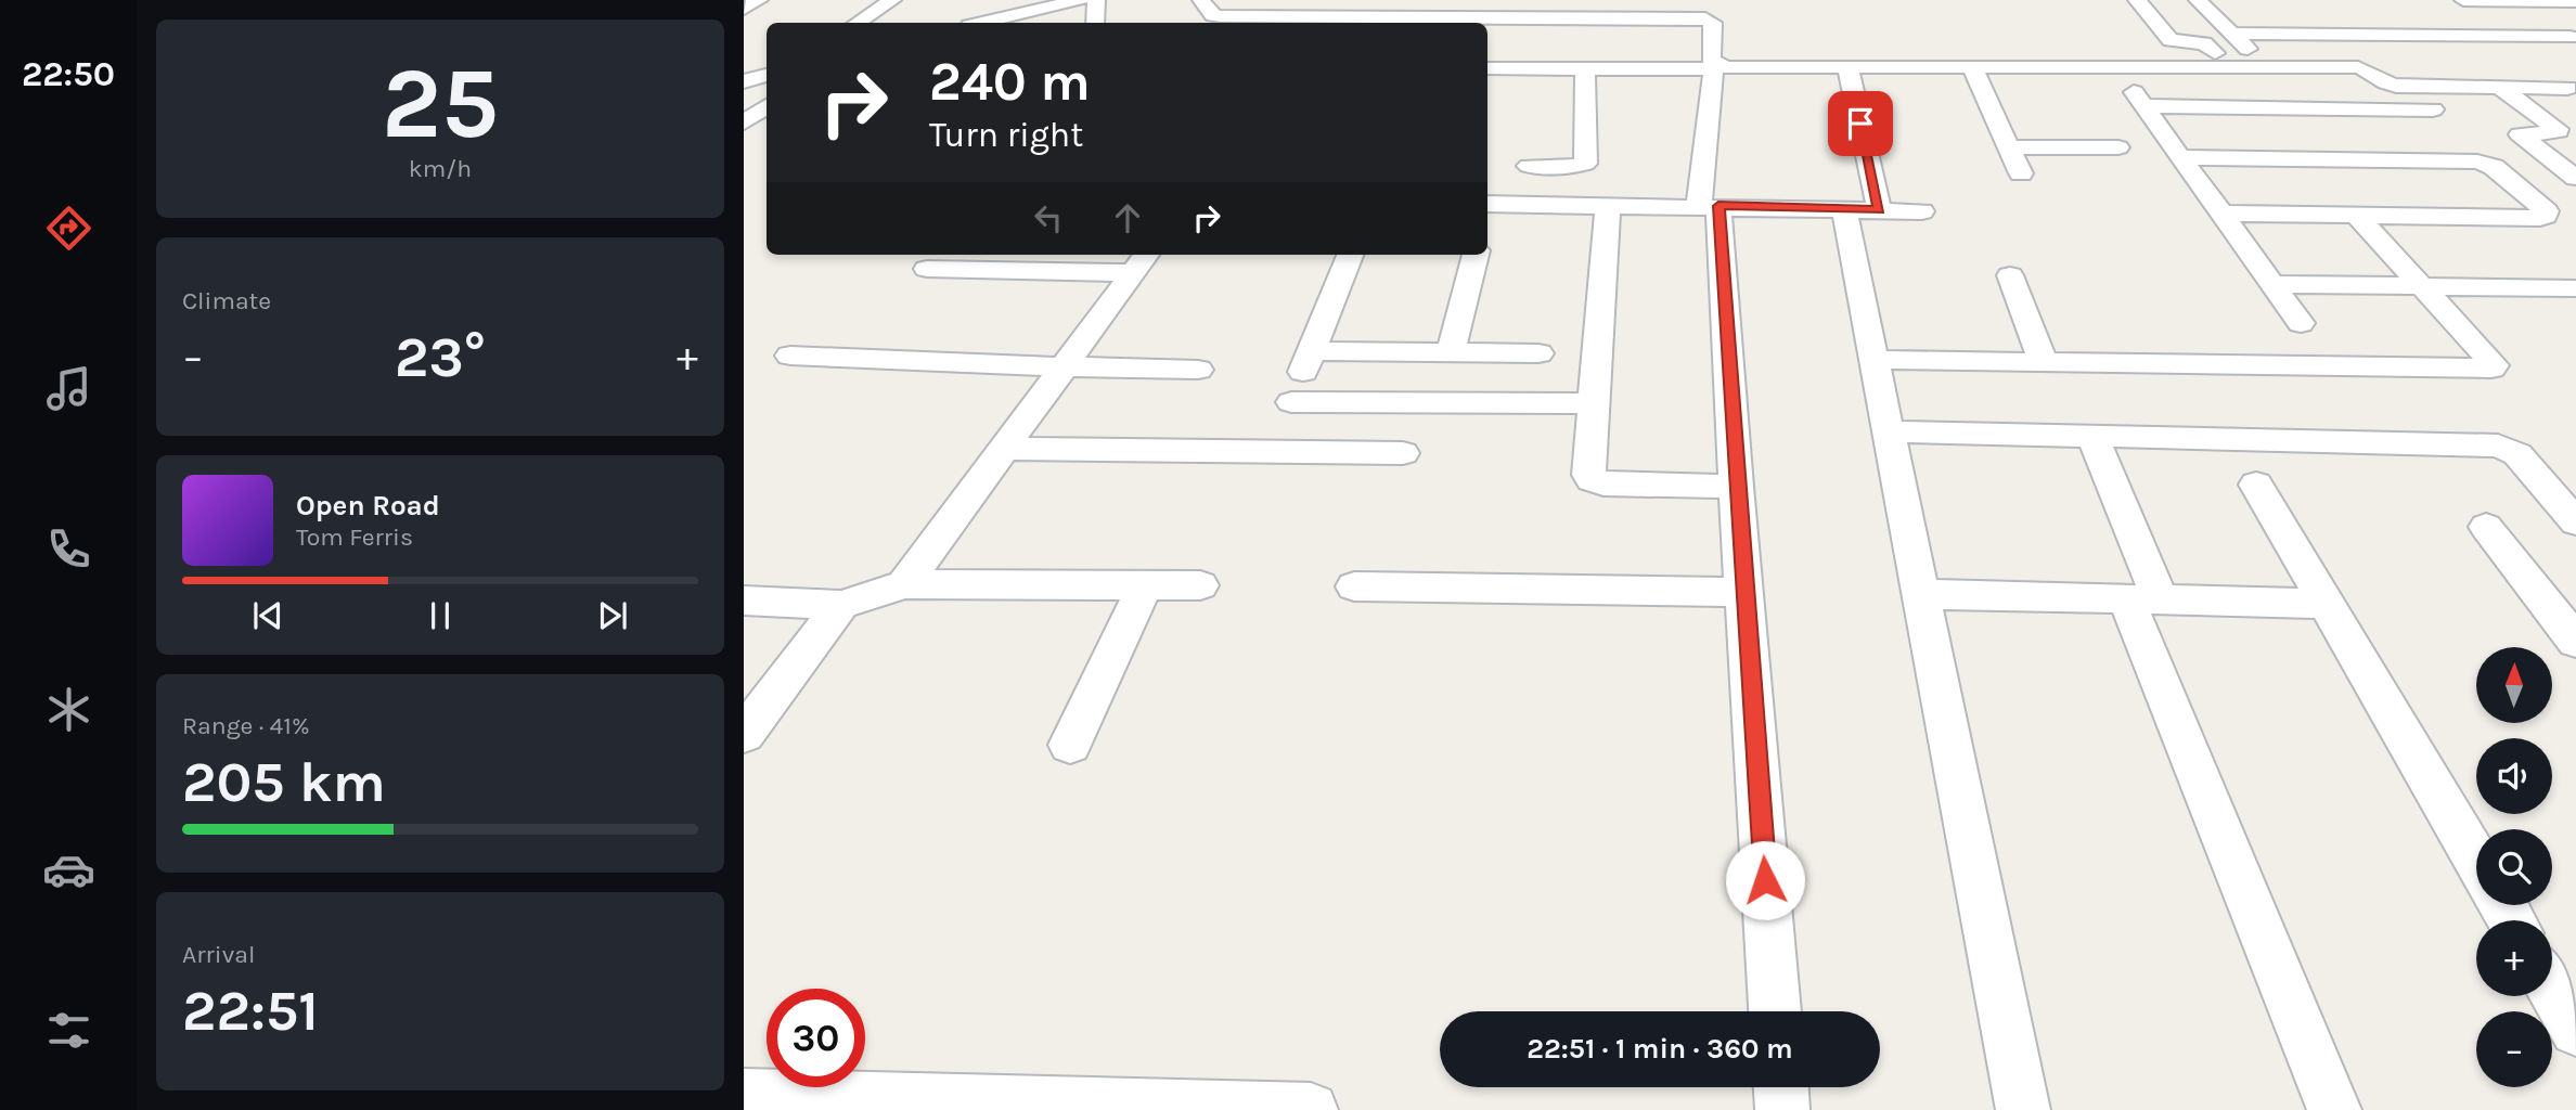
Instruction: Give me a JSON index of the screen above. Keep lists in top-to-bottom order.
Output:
{
  "north": "top",
  "page": {
    "tabs": "22:50",
    "tile": [
      ["25", "km/h"],
      "Climate",
      ["Range · 41%", "205 km"],
      ["Arrival", "22:51"]
    ],
    "turn": ["240 m", "Turn right"],
    "heat": ["−", "23°", "+"],
    "song": ["Open Road", "Tom Ferris"],
    "map_buttons": ["+", "−"],
    "limit": "30",
    "trip": "22:51 · 1 min · 360 m"
  }
}
